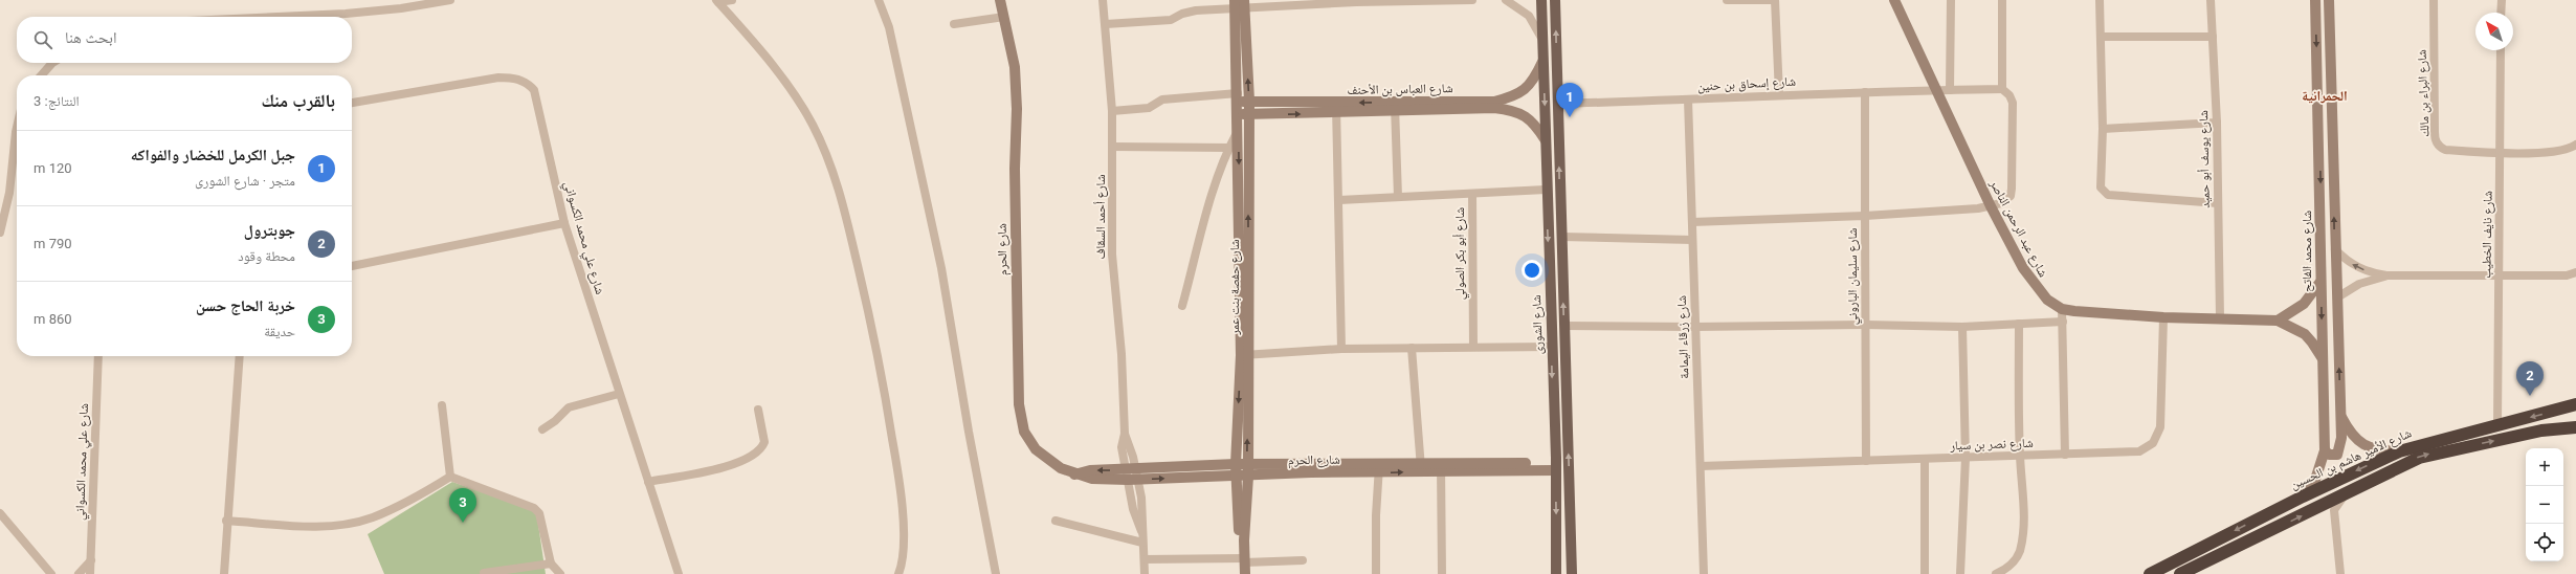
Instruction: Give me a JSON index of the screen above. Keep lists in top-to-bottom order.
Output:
{
  "streets": {
    "highway": ["شارع الأمير هاشم بن الحسين"],
    "main road": ["شارع الشورى"],
    "street": [
      "شارع إسحاق بن حنين",
      "شارع العباس بن الأحنف",
      "شارع البراء بن مالك",
      "شارع يوسف أبو حميد",
      "شارع أحمد السقاف",
      "شارع عبد الرحمن الناصر",
      "شارع نايف الخطيب",
      "شارع علي محمد الكسواني",
      "شارع الحرم",
      "شارع محمد الفاتح",
      "شارع أبو بكر الصولي",
      "شارع سليمان الباروني",
      "شارع حفصة بنت عمر",
      "شارع زرقاء اليمامة",
      "شارع نصر بن سيار"
    ]
  },
  "crossings": [
    ["شارع إسحاق بن حنين", "شارع عبد الرحمن الناصر"],
    ["شارع إسحاق بن حنين", "شارع الشورى"],
    ["شارع إسحاق بن حنين", "شارع زرقاء اليمامة"],
    ["شارع العباس بن الأحنف", "شارع حفصة بنت عمر"],
    ["شارع العباس بن الأحنف", "شارع الشورى"],
    ["شارع البراء بن مالك", "شارع نايف الخطيب"],
    ["شارع يوسف أبو حميد", "شارع عبد الرحمن الناصر"],
    ["شارع أحمد السقاف", "شارع الحرم"],
    ["شارع عبد الرحمن الناصر", "شارع محمد الفاتح"],
    ["شارع عبد الرحمن الناصر", "شارع نصر بن سيار"],
    ["شارع نايف الخطيب", "شارع الأمير هاشم بن الحسين"],
    ["شارع الحرم", "شارع حفصة بنت عمر"],
    ["شارع الحرم", "شارع الشورى"],
    ["شارع محمد الفاتح", "شارع الأمير هاشم بن الحسين"],
    ["شارع سليمان الباروني", "شارع زرقاء اليمامة"],
    ["شارع سليمان الباروني", "شارع نصر بن سيار"],
    ["شارع زرقاء اليمامة", "شارع نصر بن سيار"]
  ],
  "districts": ["الحمرانية"],
  "north": "top left",
  "page": {
    "search": "ابحث هنا",
    "heading": ["بالقرب منك", "النتائج: 3"],
    "pins": ["1", "2", "3"],
    "list": [
      {
        "mark": "1",
        "name": "جبل الكرمل للخضار والفواكه",
        "note": "متجر · شارع الشورى",
        "value": "120 m"
      },
      {
        "mark": "2",
        "name": "جوبترول",
        "note": "محطة وقود",
        "value": "790 m"
      },
      {
        "mark": "3",
        "name": "خربة الحاج حسن",
        "note": "حديقة",
        "value": "860 m"
      }
    ],
    "map_buttons": ["+", "−"]
  }
}
